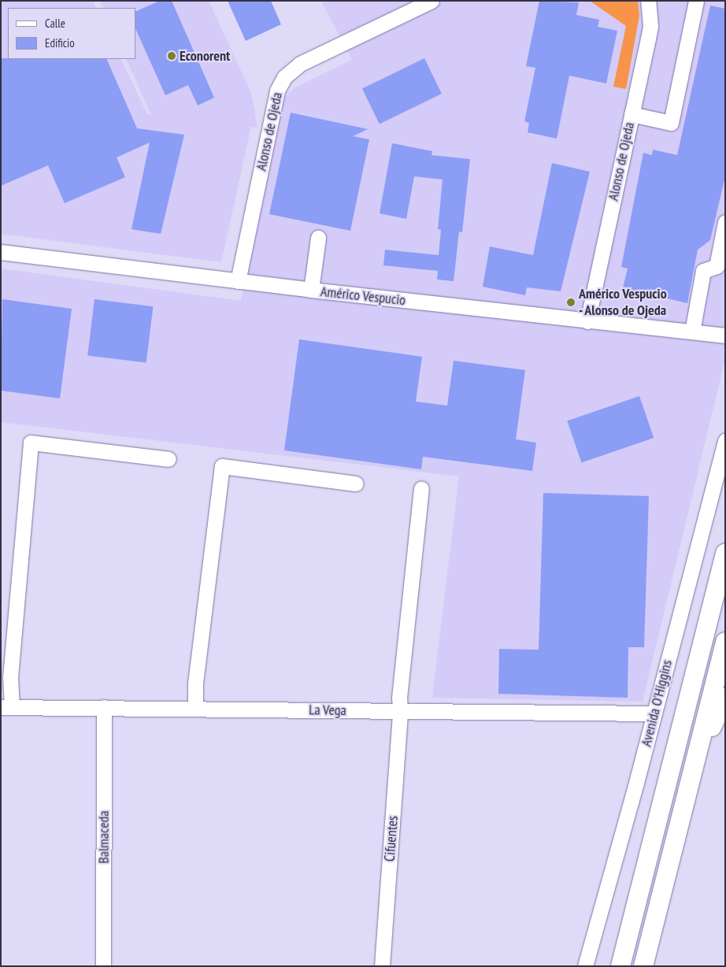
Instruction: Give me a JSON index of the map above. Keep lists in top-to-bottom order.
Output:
{
  "streets": {
    "main road": ["Avenida O'Higgins"],
    "street": [
      "Alonso de Ojeda",
      "Américo Vespucio",
      "La Vega",
      "Balmaceda",
      "Cifuentes"
    ]
  },
  "crossings": [
    ["Alonso de Ojeda", "Américo Vespucio"],
    ["Avenida O'Higgins", "La Vega"],
    ["La Vega", "Balmaceda"],
    ["La Vega", "Cifuentes"]
  ],
  "places": ["Econorent", "Américo Vespucio - Alonso de Ojeda"],
  "legend": ["Calle", "Edificio"]
}
